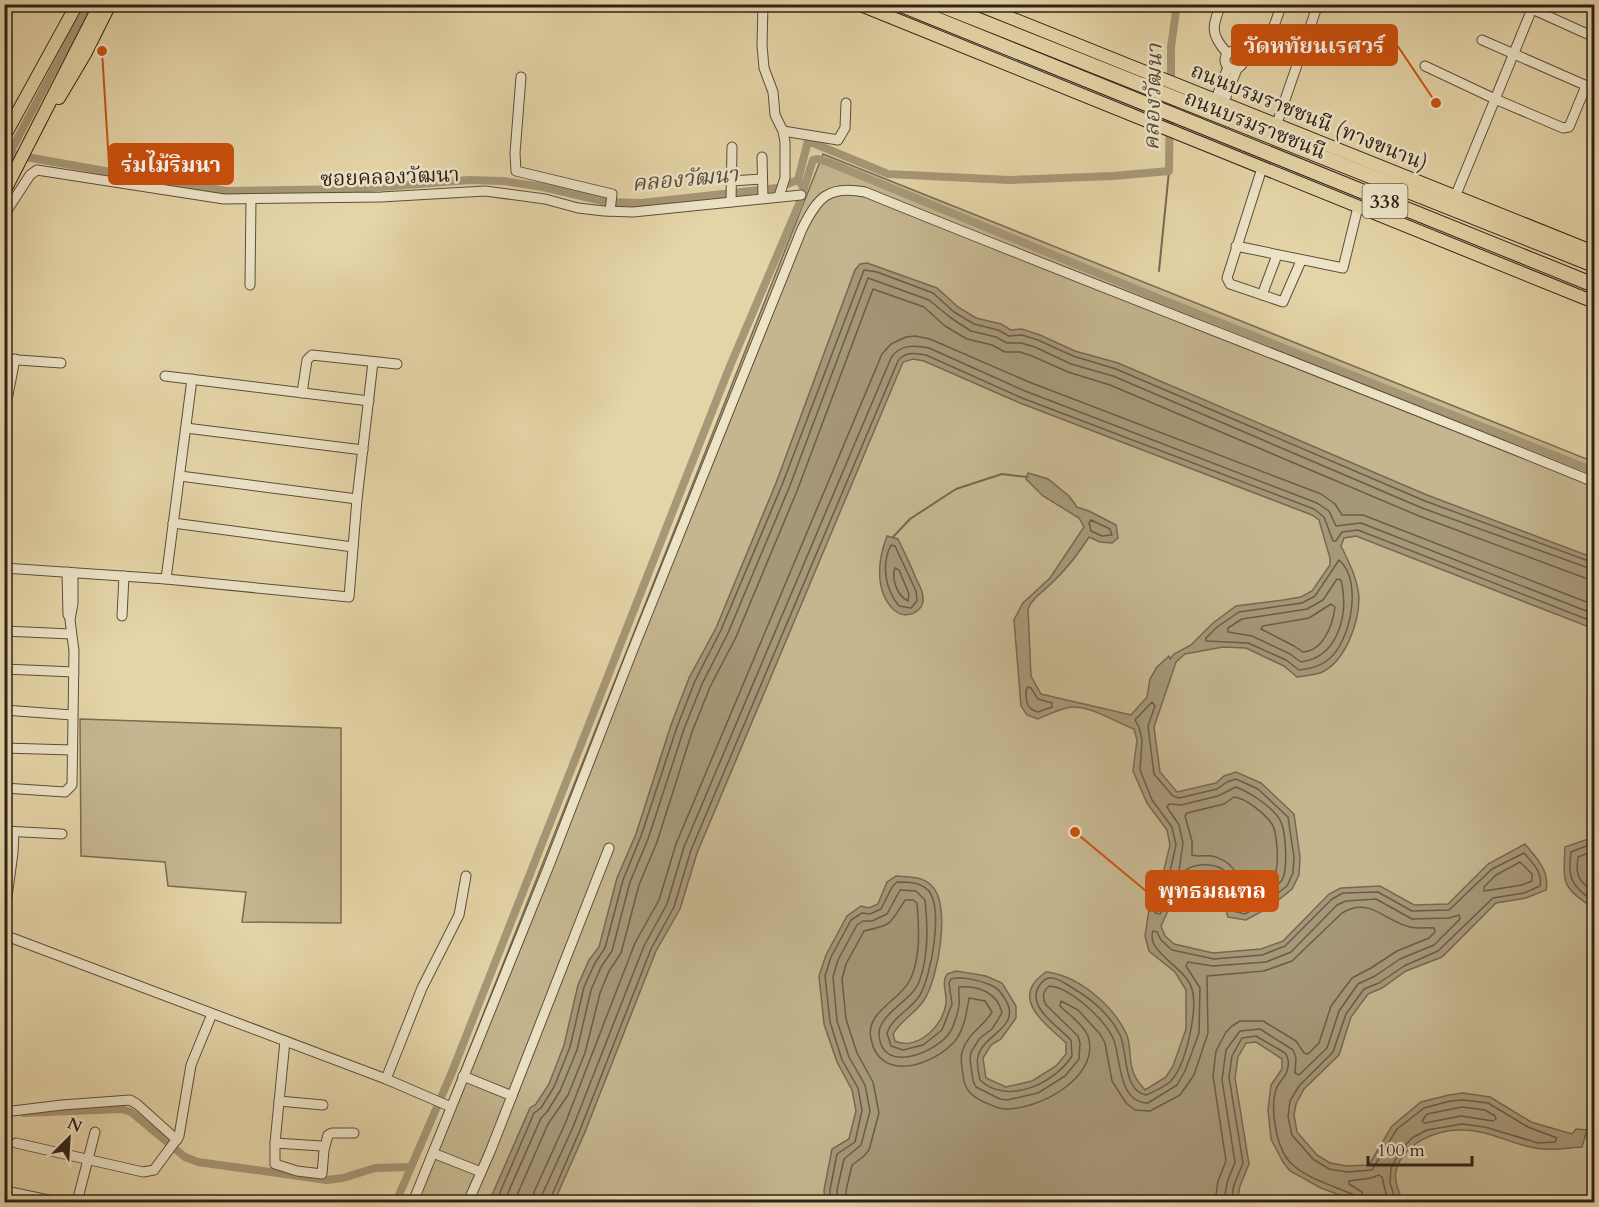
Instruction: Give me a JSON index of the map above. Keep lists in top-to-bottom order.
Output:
{
  "streets": {
    "highway": ["ถนนบรมราชชนนี", "338"],
    "main road": ["ถนนบรมราชชนนี (ทางขนาน)"],
    "street": ["ซอยคลองวัฒนา"]
  },
  "crossings": [
    ["ถนนบรมราชชนนี (ทางขนาน)", "ถนนบรมราชชนนี"]
  ],
  "water": ["คลองวัฒนา"],
  "places": ["ร่มไม้ริมนา", "วัดหทัยนเรศวร์", "พุทธมณฑล"],
  "scale_bar": "100 m",
  "north": "top right"
}
